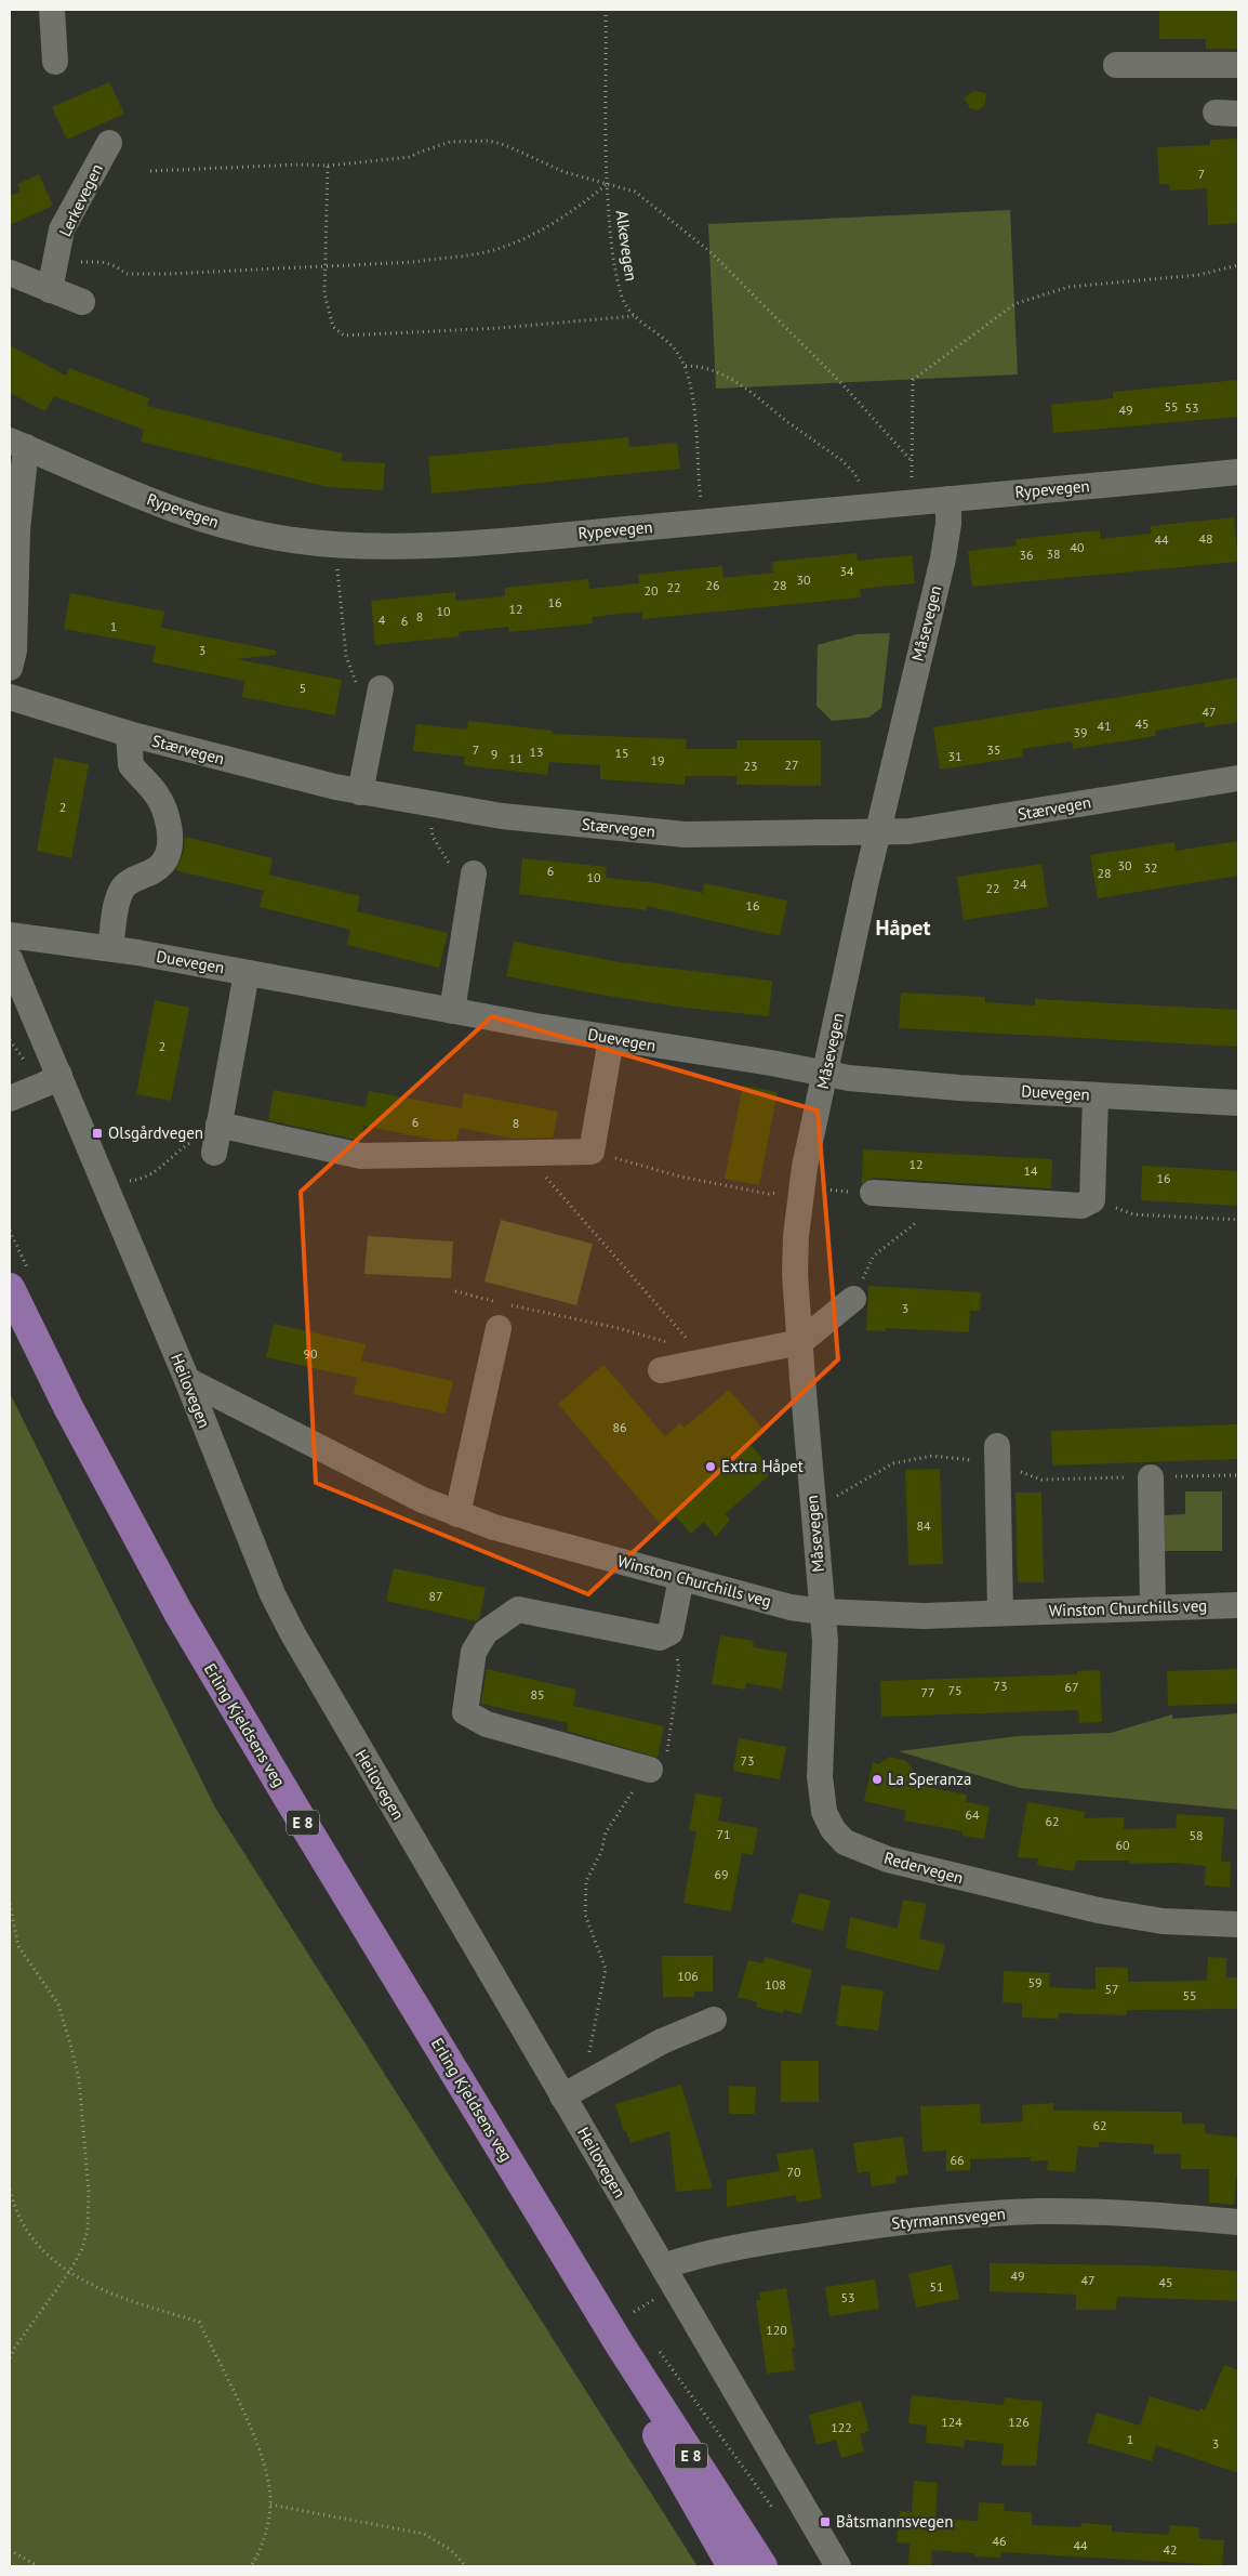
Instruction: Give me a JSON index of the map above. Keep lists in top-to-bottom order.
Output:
{
  "streets": {
    "highway": ["Erling Kjeldsens veg", "E 8"],
    "street": [
      "Lerkevegen",
      "Rypevegen",
      "Måsevegen",
      "Stærvegen",
      "Duevegen",
      "Heilovegen",
      "Winston Churchills veg",
      "Redervegen",
      "Styrmannsvegen"
    ],
    "path": ["Alkevegen"]
  },
  "crossings": [
    ["Alkevegen", "Rypevegen"],
    ["Rypevegen", "Måsevegen"],
    ["Måsevegen", "Stærvegen"],
    ["Måsevegen", "Duevegen"],
    ["Måsevegen", "Winston Churchills veg"],
    ["Måsevegen", "Redervegen"],
    ["Heilovegen", "Winston Churchills veg"],
    ["Heilovegen", "Styrmannsvegen"],
    ["Winston Churchills veg", "Redervegen"]
  ],
  "districts": ["Håpet"],
  "places": {
    "transit": ["Olsgårdvegen", "Båtsmannsvegen"],
    "other": ["Extra Håpet", "La Speranza"]
  },
  "house_numbers": [
    "7",
    "55",
    "53",
    "49",
    "48",
    "44",
    "40",
    "38",
    "36",
    "34",
    "30",
    "26",
    "28",
    "22",
    "20",
    "16",
    "12",
    "10",
    "8",
    "4",
    "6",
    "1",
    "3",
    "5",
    "47",
    "45",
    "41",
    "39",
    "7",
    "35",
    "13",
    "15",
    "9",
    "31",
    "11",
    "19",
    "27",
    "23",
    "2",
    "30",
    "32",
    "6",
    "28",
    "10",
    "24",
    "22",
    "16",
    "2",
    "6",
    "8",
    "12",
    "14",
    "16",
    "3",
    "90",
    "86",
    "84",
    "87",
    "73",
    "67",
    "75",
    "77",
    "85",
    "73",
    "64",
    "62",
    "71",
    "58",
    "60",
    "69",
    "106",
    "59",
    "108",
    "57",
    "55",
    "62",
    "66",
    "70",
    "49",
    "47",
    "45",
    "51",
    "53",
    "120",
    "124",
    "126",
    "122",
    "1",
    "3",
    "46",
    "44",
    "42"
  ]
}
